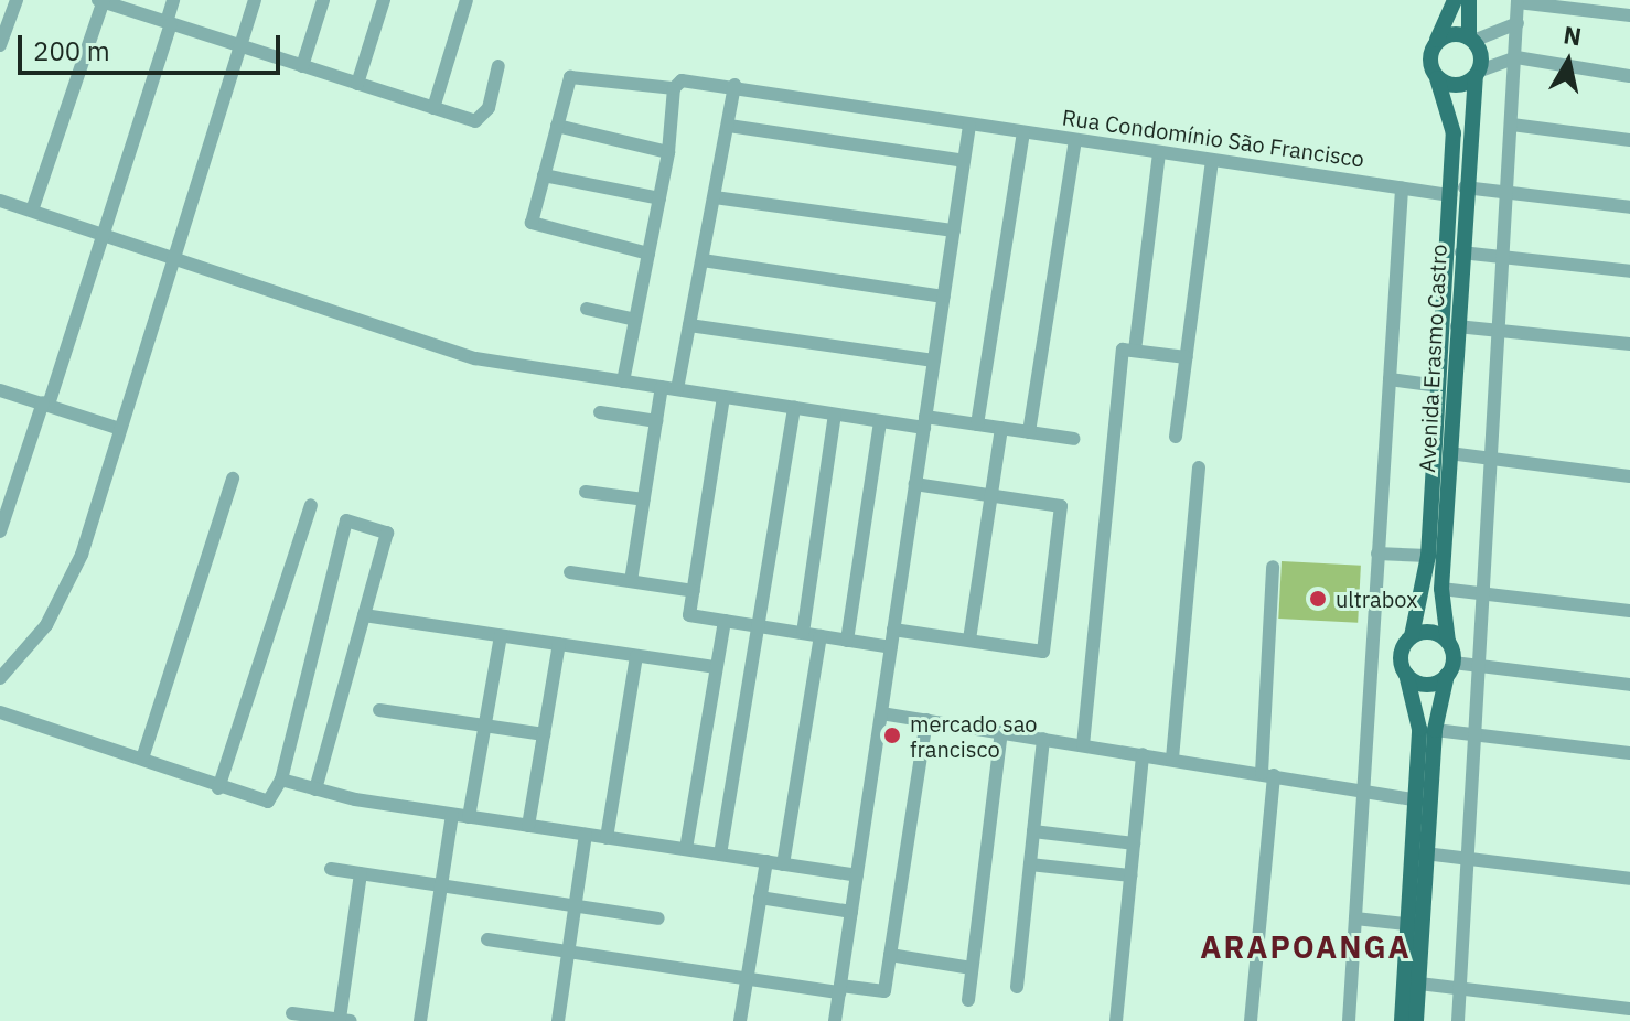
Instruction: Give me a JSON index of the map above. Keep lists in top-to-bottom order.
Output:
{
  "streets": {
    "main road": ["Avenida Erasmo Castro"],
    "street": ["Rua Condomínio São Francisco"]
  },
  "crossings": [
    ["Rua Condomínio São Francisco", "Avenida Erasmo Castro"]
  ],
  "districts": ["ARAPOANGA"],
  "places": ["ultrabox", "mercado sao francisco"],
  "scale_bar": "200 m",
  "north": "top"
}
